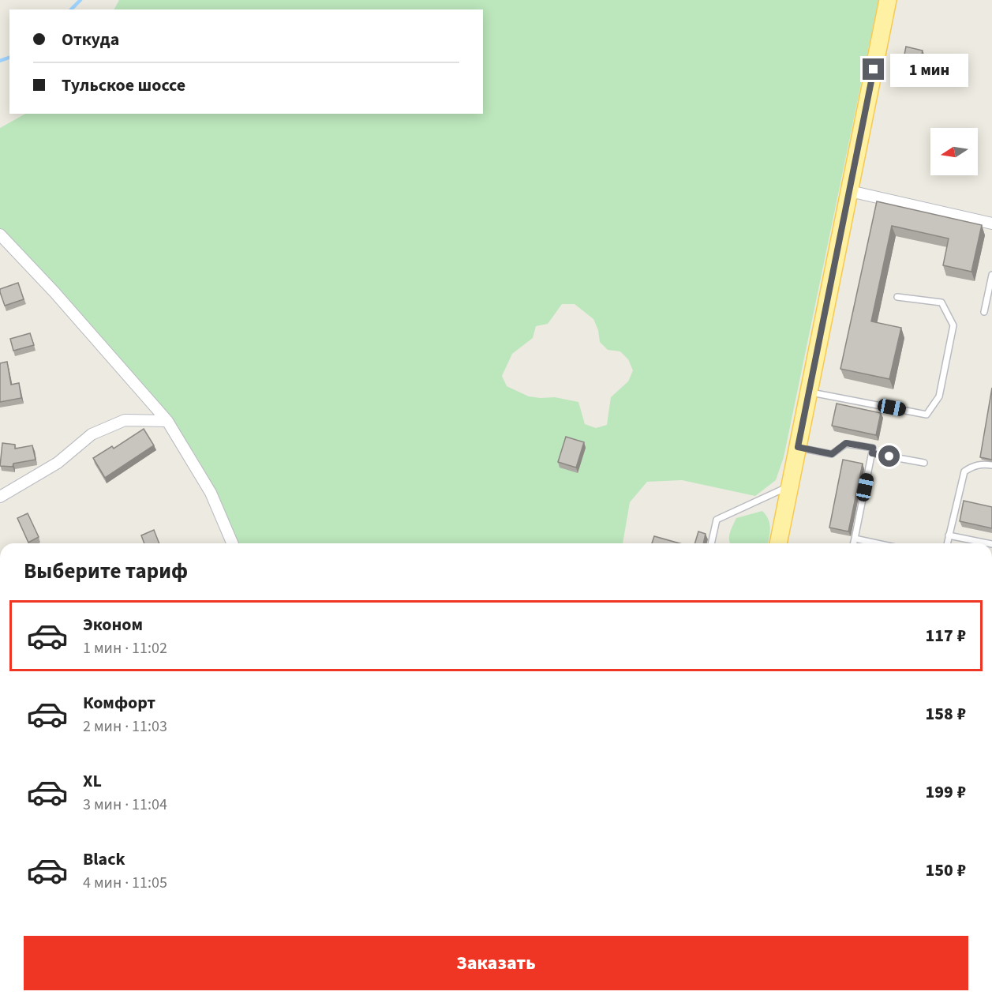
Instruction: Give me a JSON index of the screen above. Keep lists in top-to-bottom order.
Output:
{
  "north": "left",
  "page": {
    "banner": ["Откуда", "Тульское шоссе"],
    "bubble": "1 мин",
    "heading": "Выберите тариф",
    "list": [
      {
        "name": "Эконом",
        "note": "1 мин · 11:02",
        "value": "117 ₽"
      },
      {
        "name": "Комфорт",
        "note": "2 мин · 11:03",
        "value": "158 ₽"
      },
      {
        "name": "XL",
        "note": "3 мин · 11:04",
        "value": "199 ₽"
      },
      {
        "name": "Black",
        "note": "4 мин · 11:05",
        "value": "150 ₽"
      }
    ],
    "buttons": "Заказать"
  }
}
